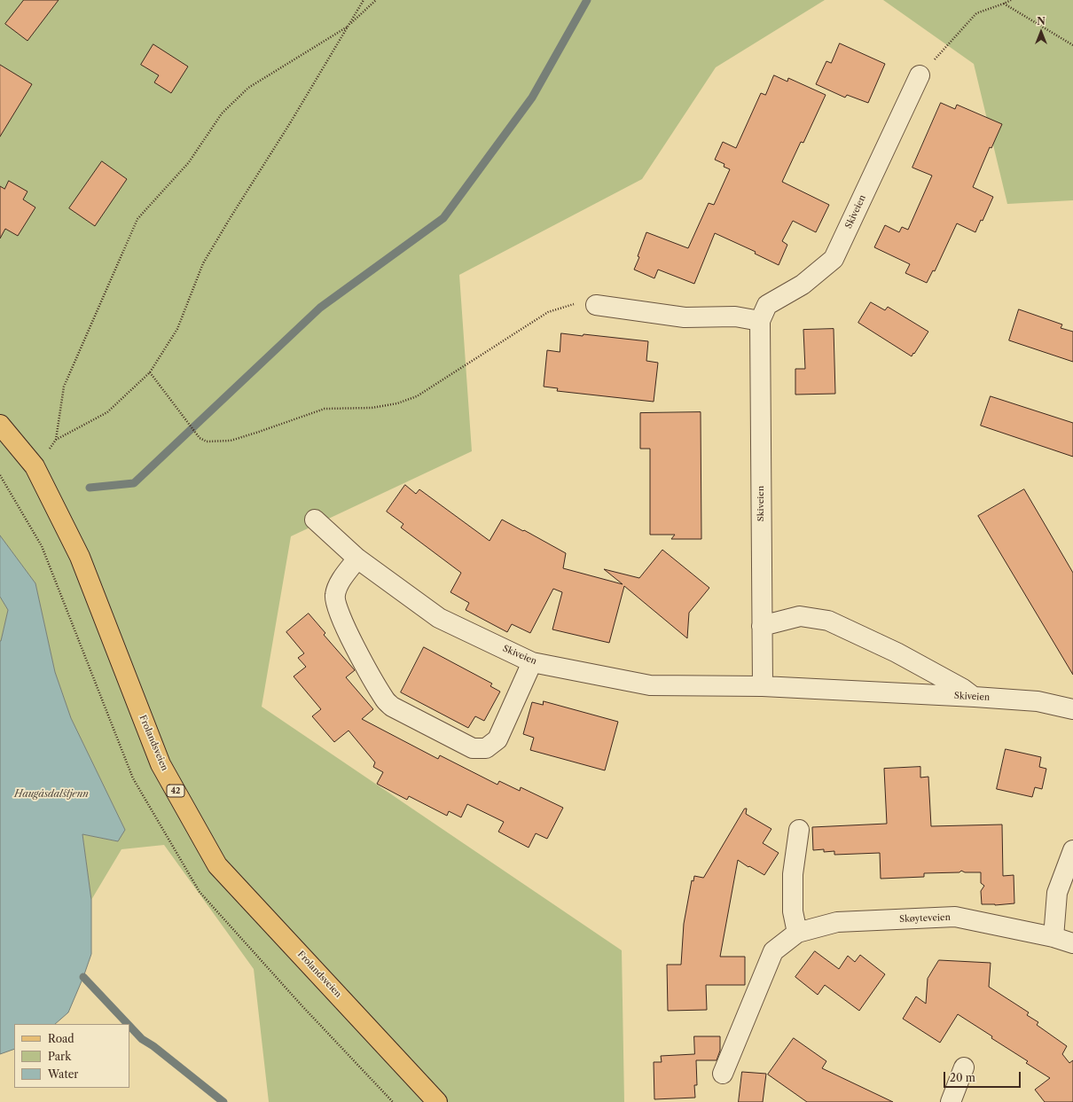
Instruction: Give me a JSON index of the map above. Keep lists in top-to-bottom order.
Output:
{
  "streets": {
    "main road": ["Frolandsveien", "42"],
    "street": ["Skiveien", "Skøyteveien"]
  },
  "water": ["Haugåsdalstjenn"],
  "legend": ["Road", "Park", "Water"],
  "scale_bar": "20 m",
  "north": "top"
}
